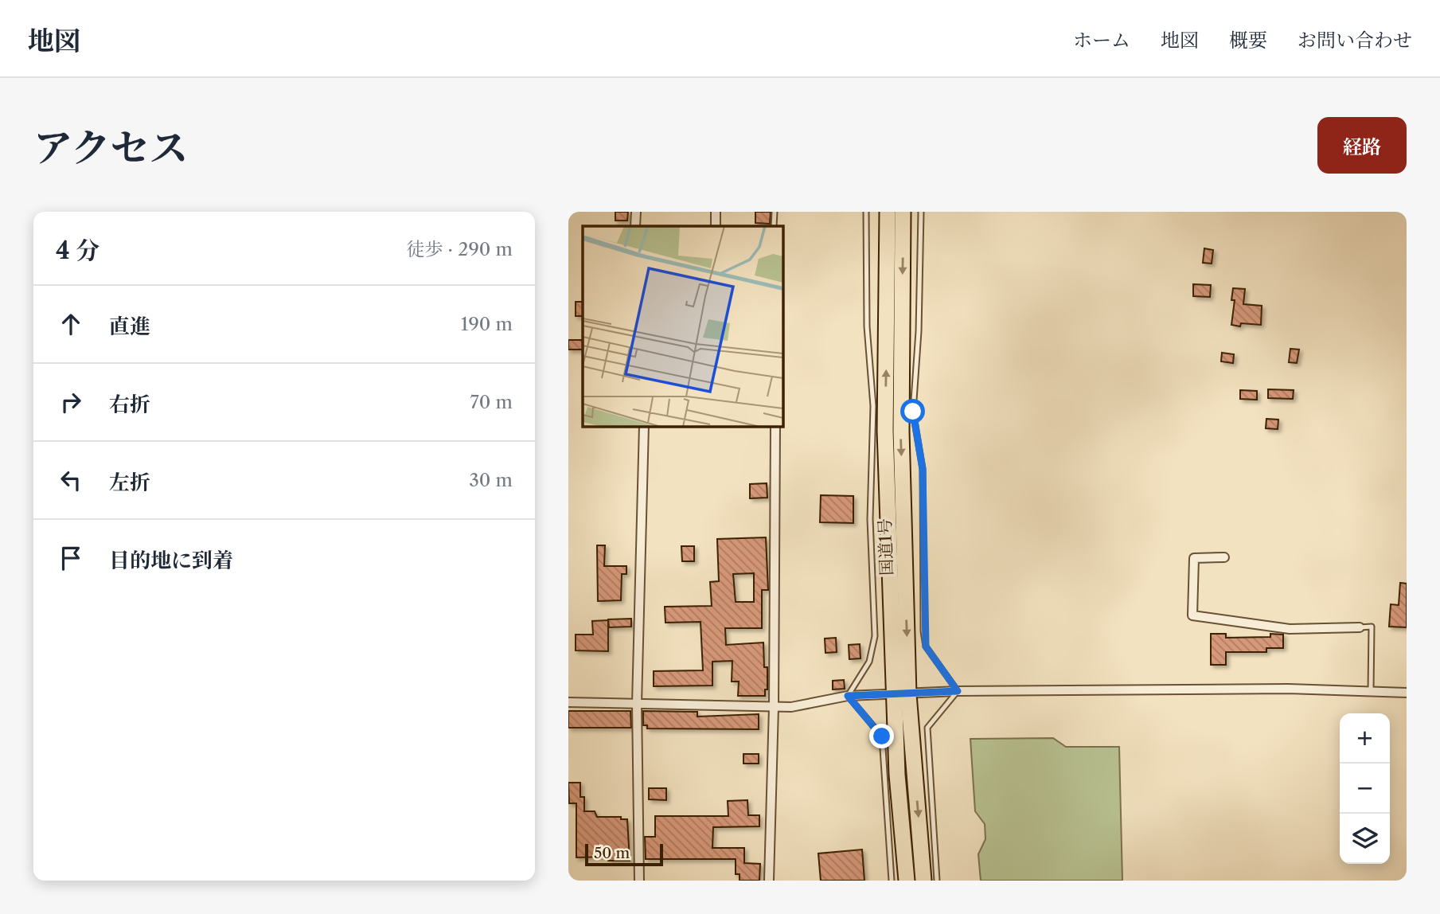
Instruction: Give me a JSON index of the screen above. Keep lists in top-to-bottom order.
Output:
{
  "streets": {
    "highway": ["国道1号"]
  },
  "scale_bar": "50 m",
  "page": {
    "header": "地図",
    "nav": [
      "ホーム",
      "地図",
      "概要",
      "お問い合わせ"
    ],
    "title": "アクセス",
    "buttons": "経路",
    "heading": ["4 分", "徒歩 · 290 m"],
    "list": [
      ["直進", "190 m"],
      ["右折", "70 m"],
      ["左折", "30 m"],
      "目的地に到着"
    ],
    "map_buttons": ["+", "−"],
    "scale": "50 m"
  }
}
